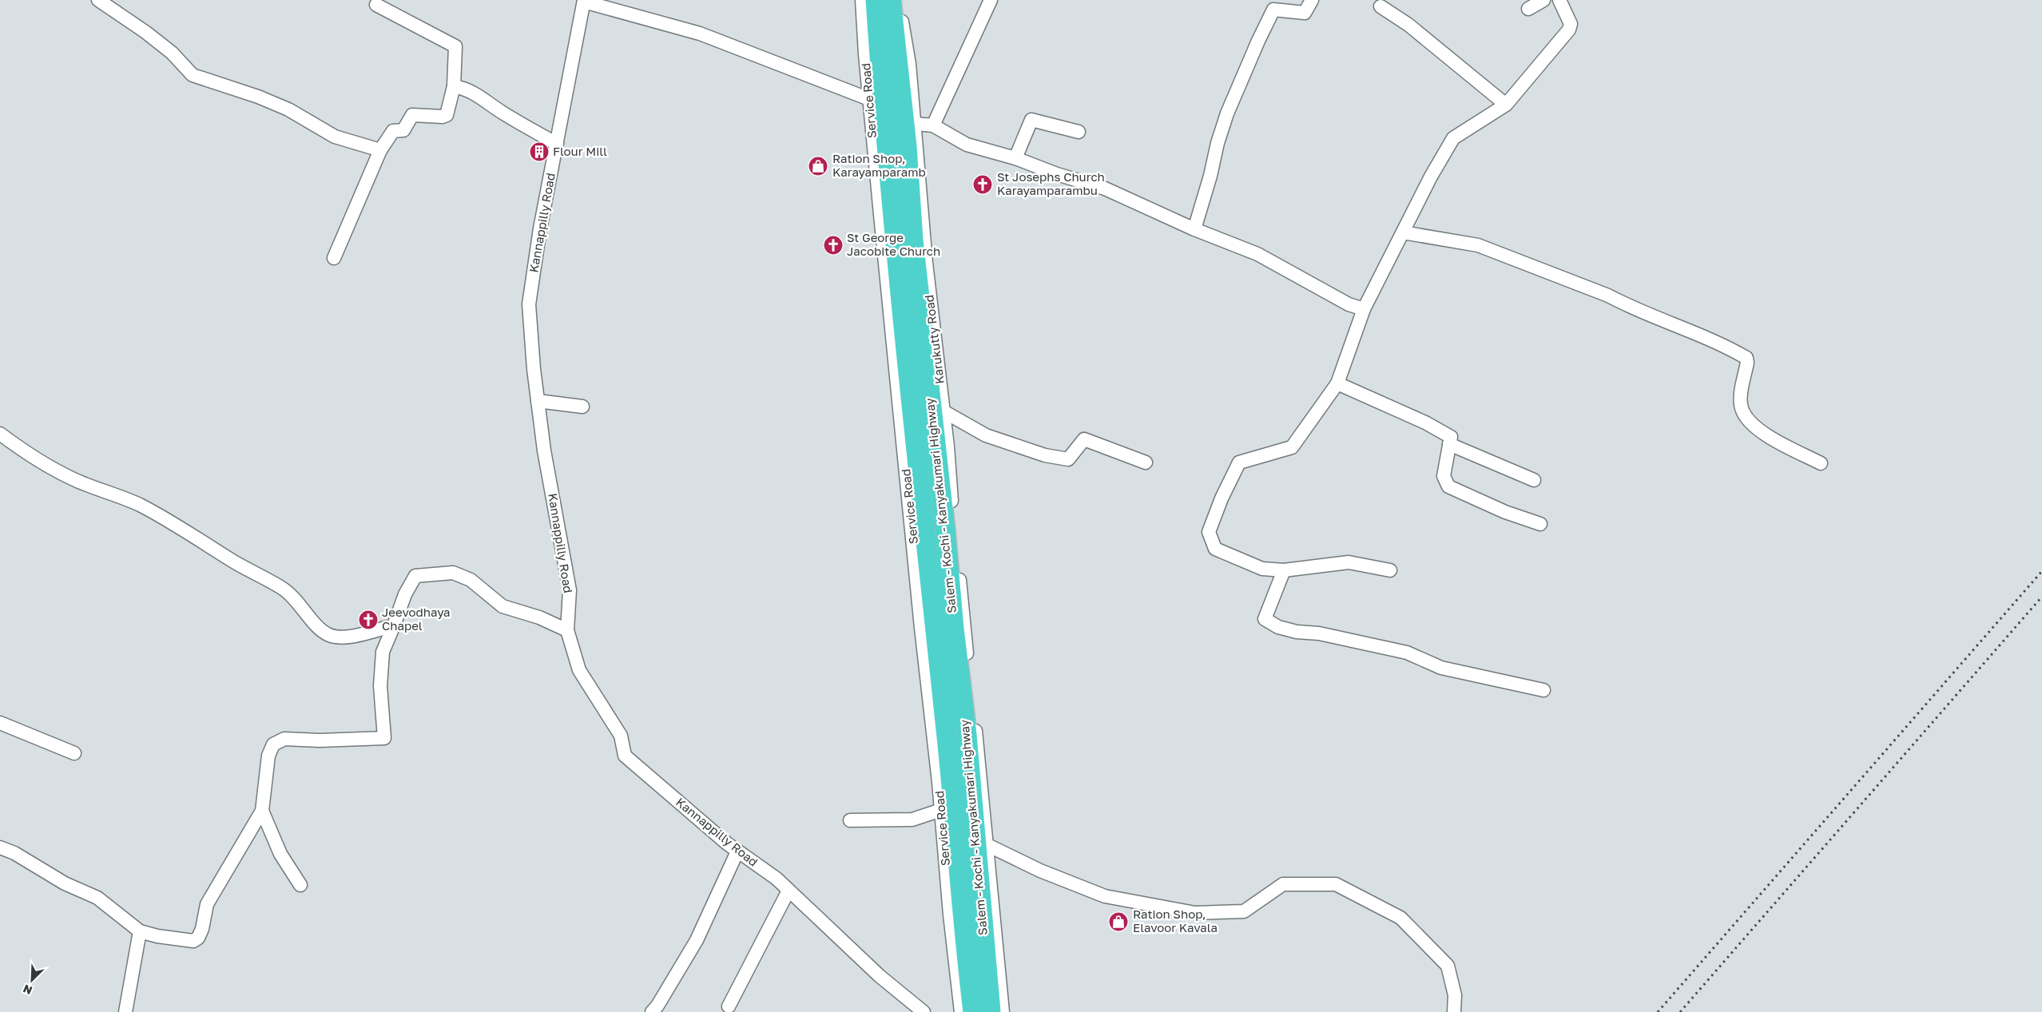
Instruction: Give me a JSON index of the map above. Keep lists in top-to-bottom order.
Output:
{
  "streets": {
    "highway": ["Salem - Kochi - Kanyakumari Highway"],
    "street": ["Service Road", "Kannappilly Road", "Karukutty Road"]
  },
  "places": {
    "building": ["Flour Mill"],
    "shop": ["Ration Shop, Karayamparamb", "Ration Shop, Elavoor Kavala"],
    "church": ["St Josephs Church Karayamparambu", "St George Jacobite Church", "Jeevodhaya Chapel"]
  },
  "north": "bottom left"
}
